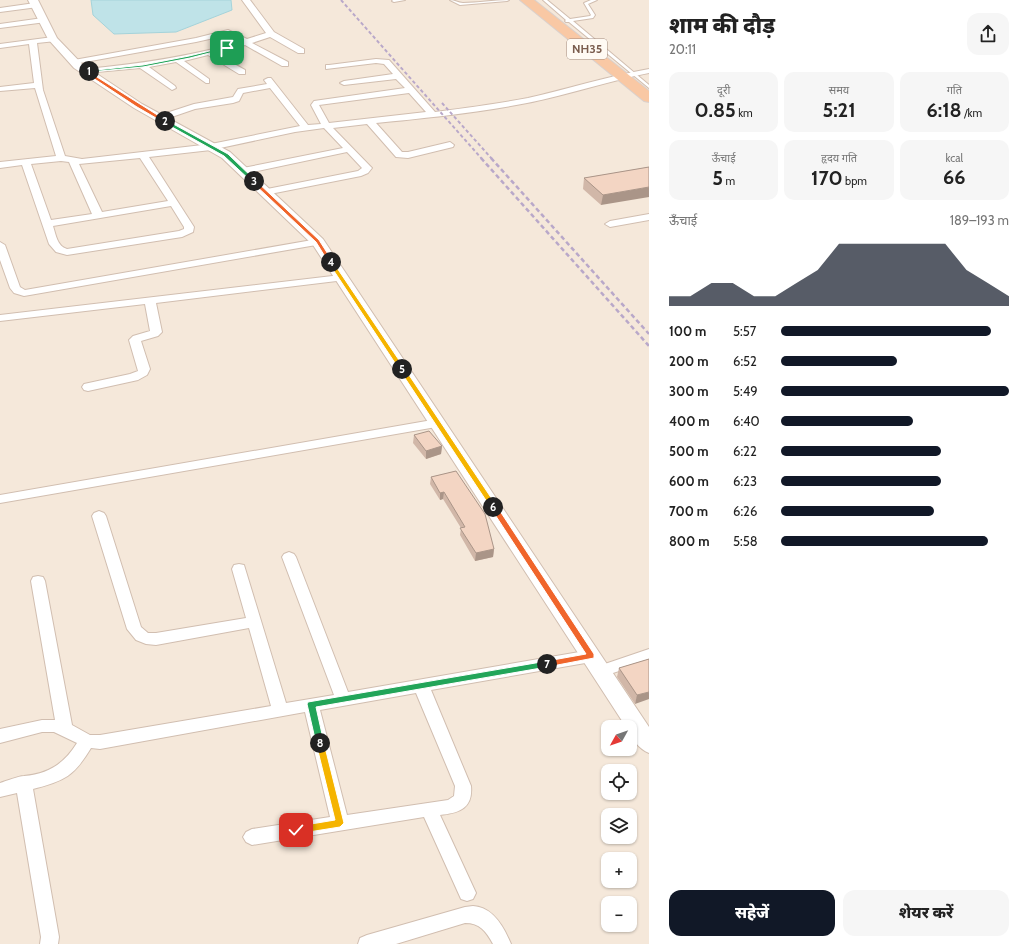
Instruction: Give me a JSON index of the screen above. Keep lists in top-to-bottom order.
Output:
{
  "streets": {
    "highway": ["NH35"]
  },
  "north": "bottom left",
  "page": {
    "heading": ["शाम की दौड़", "20:11"],
    "pins": [
      "1",
      "2",
      "3",
      "4",
      "5",
      "6",
      "7",
      "8"
    ],
    "stats": [
      ["दूरी", "0.85 km"],
      ["समय", "5:21"],
      ["गति", "6:18 /km"],
      ["ऊँचाई", "5 m"],
      ["हृदय गति", "170 bpm"],
      ["kcal", "66"]
    ],
    "chart": ["ऊँचाई", "189–193 m"],
    "list": [
      {
        "name": "100 m",
        "note": "5:57"
      },
      {
        "name": "200 m",
        "note": "6:52"
      },
      {
        "name": "300 m",
        "note": "5:49"
      },
      {
        "name": "400 m",
        "note": "6:40"
      },
      {
        "name": "500 m",
        "note": "6:22"
      },
      {
        "name": "600 m",
        "note": "6:23"
      },
      {
        "name": "700 m",
        "note": "6:26"
      },
      {
        "name": "800 m",
        "note": "5:58"
      }
    ],
    "map_buttons": ["+", "−"],
    "buttons": ["सहेजें", "शेयर करें"]
  }
}
